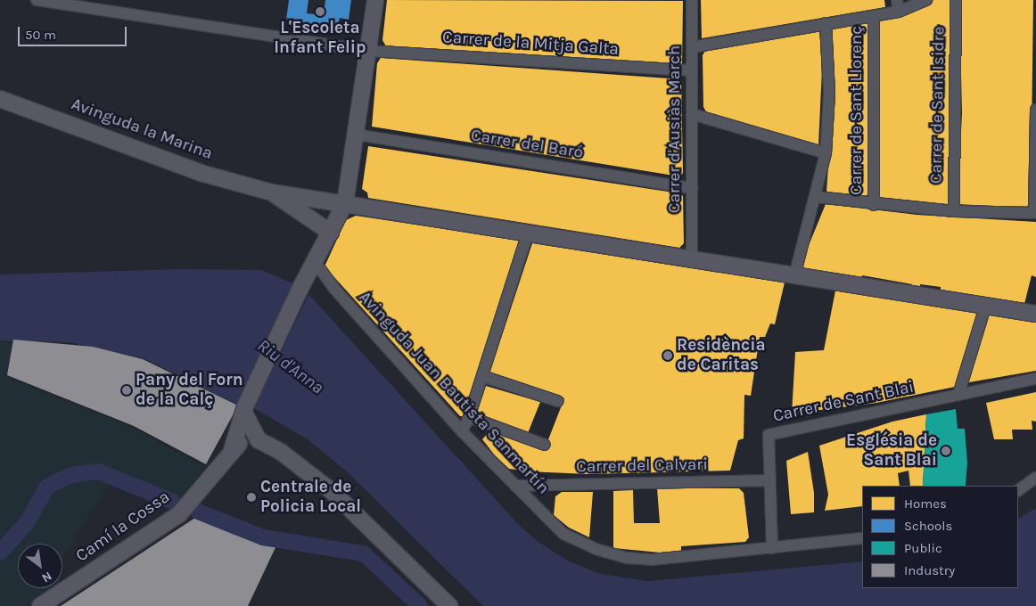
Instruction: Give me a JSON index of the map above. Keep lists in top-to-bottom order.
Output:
{
  "streets": {
    "street": [
      "Carrer de la Mitja Galta",
      "Carrer de Sant Isidre",
      "Carrer de Sant Llorenç",
      "Avinguda la Marina",
      "Carrer d'Ausiàs March",
      "Carrer del Baró",
      "Avinguda Juan Bautista Sanmartín",
      "Carrer de Sant Blai",
      "Carrer del Calvari",
      "Camí la Cossa"
    ]
  },
  "crossings": [
    ["Carrer de la Mitja Galta", "Carrer d'Ausiàs March"],
    ["Carrer d'Ausiàs March", "Carrer del Baró"],
    ["Avinguda Juan Bautista Sanmartín", "Carrer de Sant Blai"],
    ["Avinguda Juan Bautista Sanmartín", "Carrer del Calvari"],
    ["Carrer de Sant Blai", "Carrer del Calvari"]
  ],
  "water": ["Riu d'Anna"],
  "places": [
    "L'Escoleta Infant Felip",
    "Residència de Caritas",
    "Pany del Forn de la Calç",
    "Església de Sant Blai",
    "Centrale de Policia Local"
  ],
  "legend": [
    "Homes",
    "Schools",
    "Public",
    "Industry"
  ],
  "scale_bar": "50 m",
  "north": "bottom right"
}
